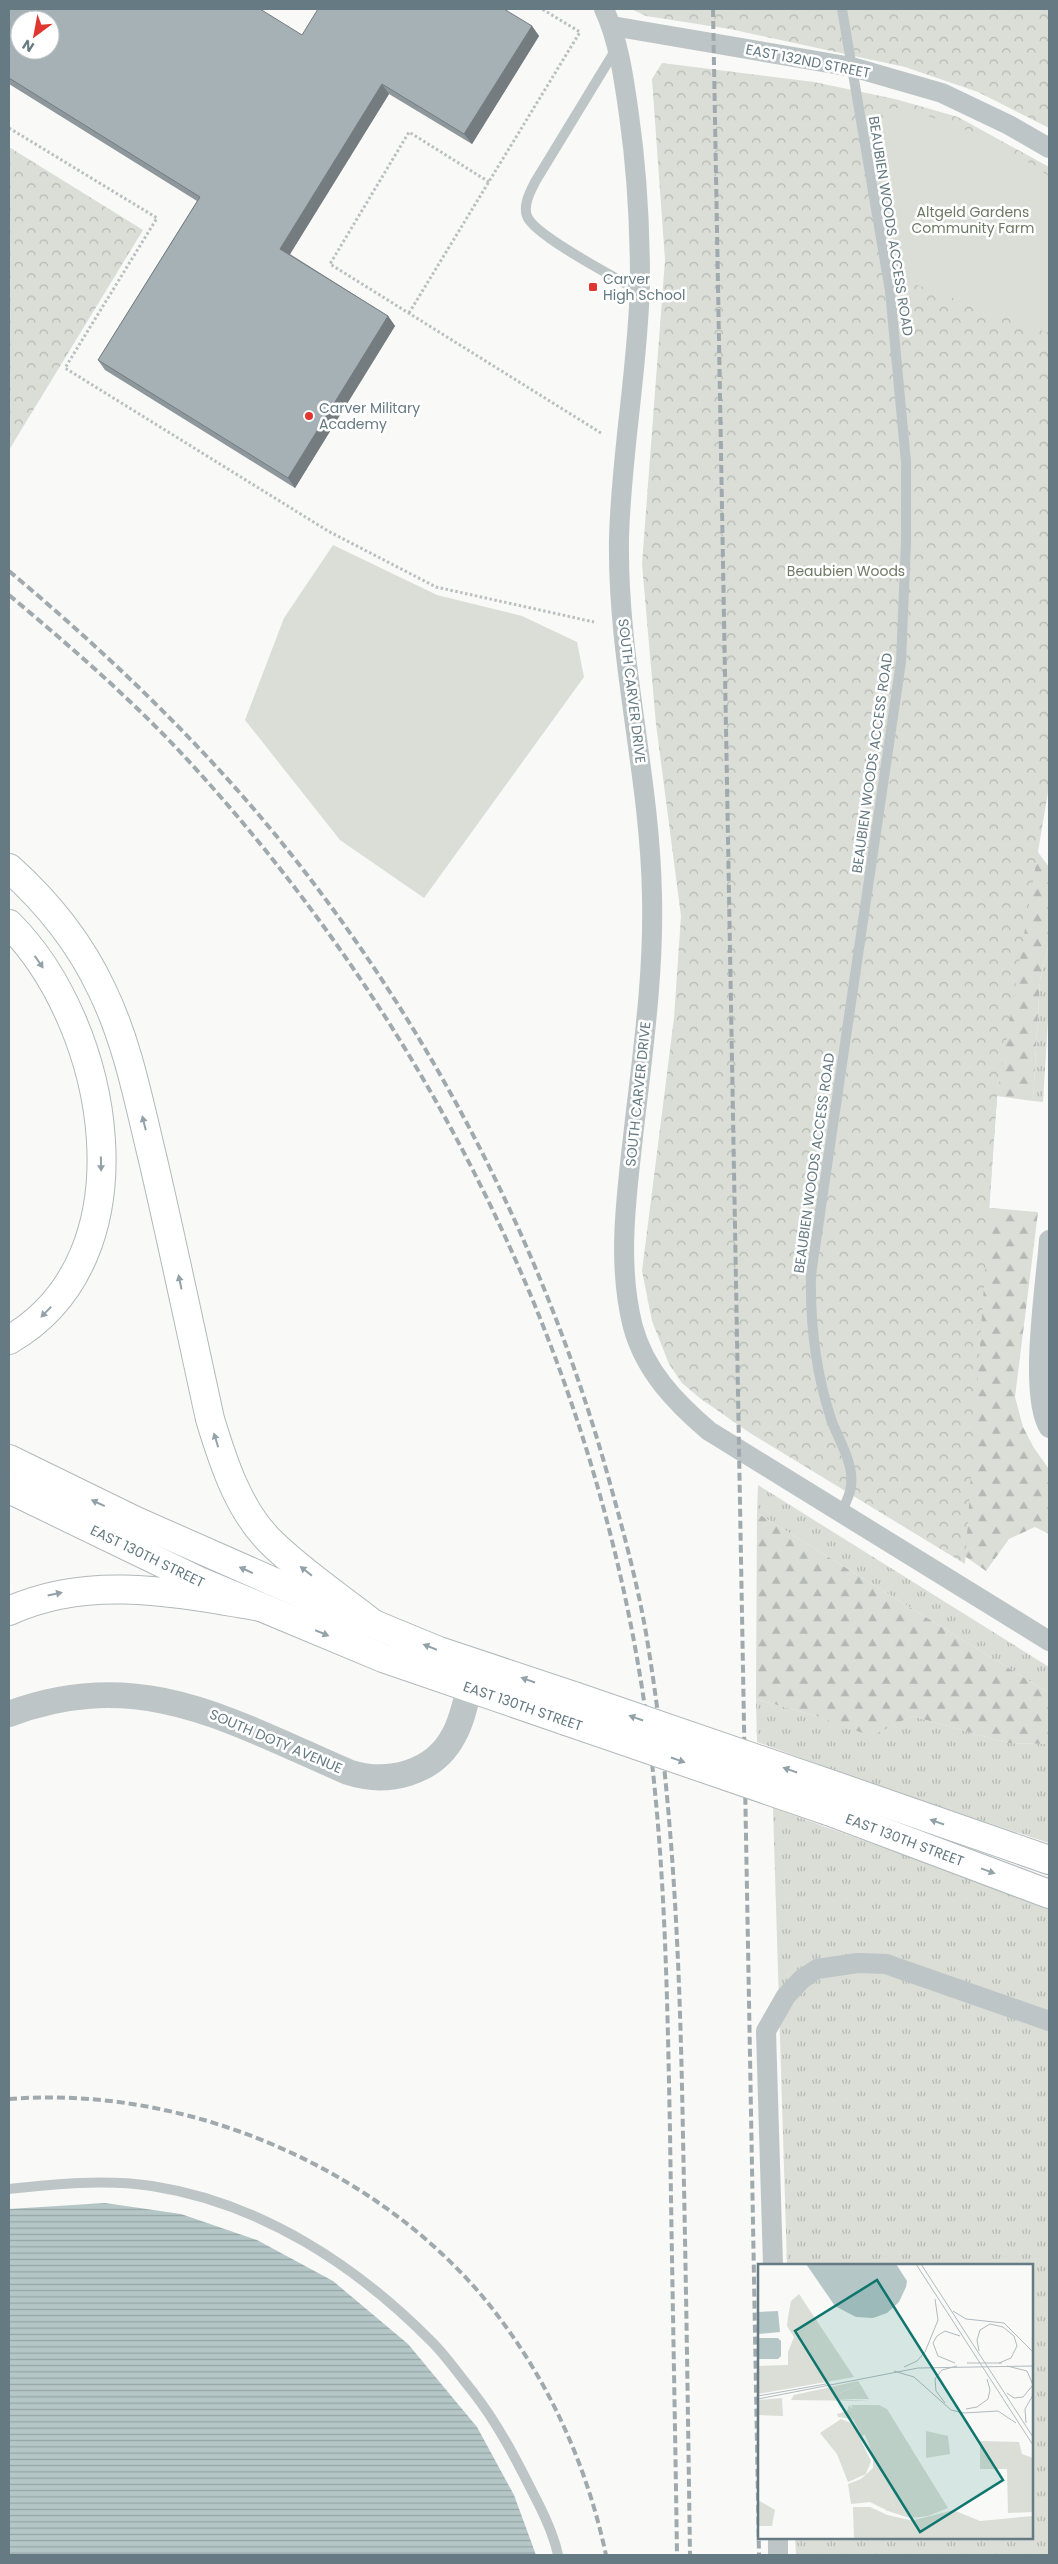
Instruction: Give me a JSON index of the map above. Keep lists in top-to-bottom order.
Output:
{
  "streets": {
    "main road": ["EAST 130TH STREET"],
    "street": ["EAST 132ND STREET", "SOUTH CARVER DRIVE", "SOUTH DOTY AVENUE"],
    "lane": ["BEAUBIEN WOODS ACCESS ROAD"]
  },
  "crossings": [
    ["EAST 132ND STREET", "BEAUBIEN WOODS ACCESS ROAD"],
    ["EAST 132ND STREET", "SOUTH CARVER DRIVE"],
    ["BEAUBIEN WOODS ACCESS ROAD", "SOUTH CARVER DRIVE"],
    ["EAST 130TH STREET", "SOUTH DOTY AVENUE"]
  ],
  "parks": ["Altgeld Gardens Community Farm", "Beaubien Woods"],
  "places": {
    "transit": ["Carver High School"],
    "other": ["Carver Military Academy"]
  },
  "north": "bottom left"
}
